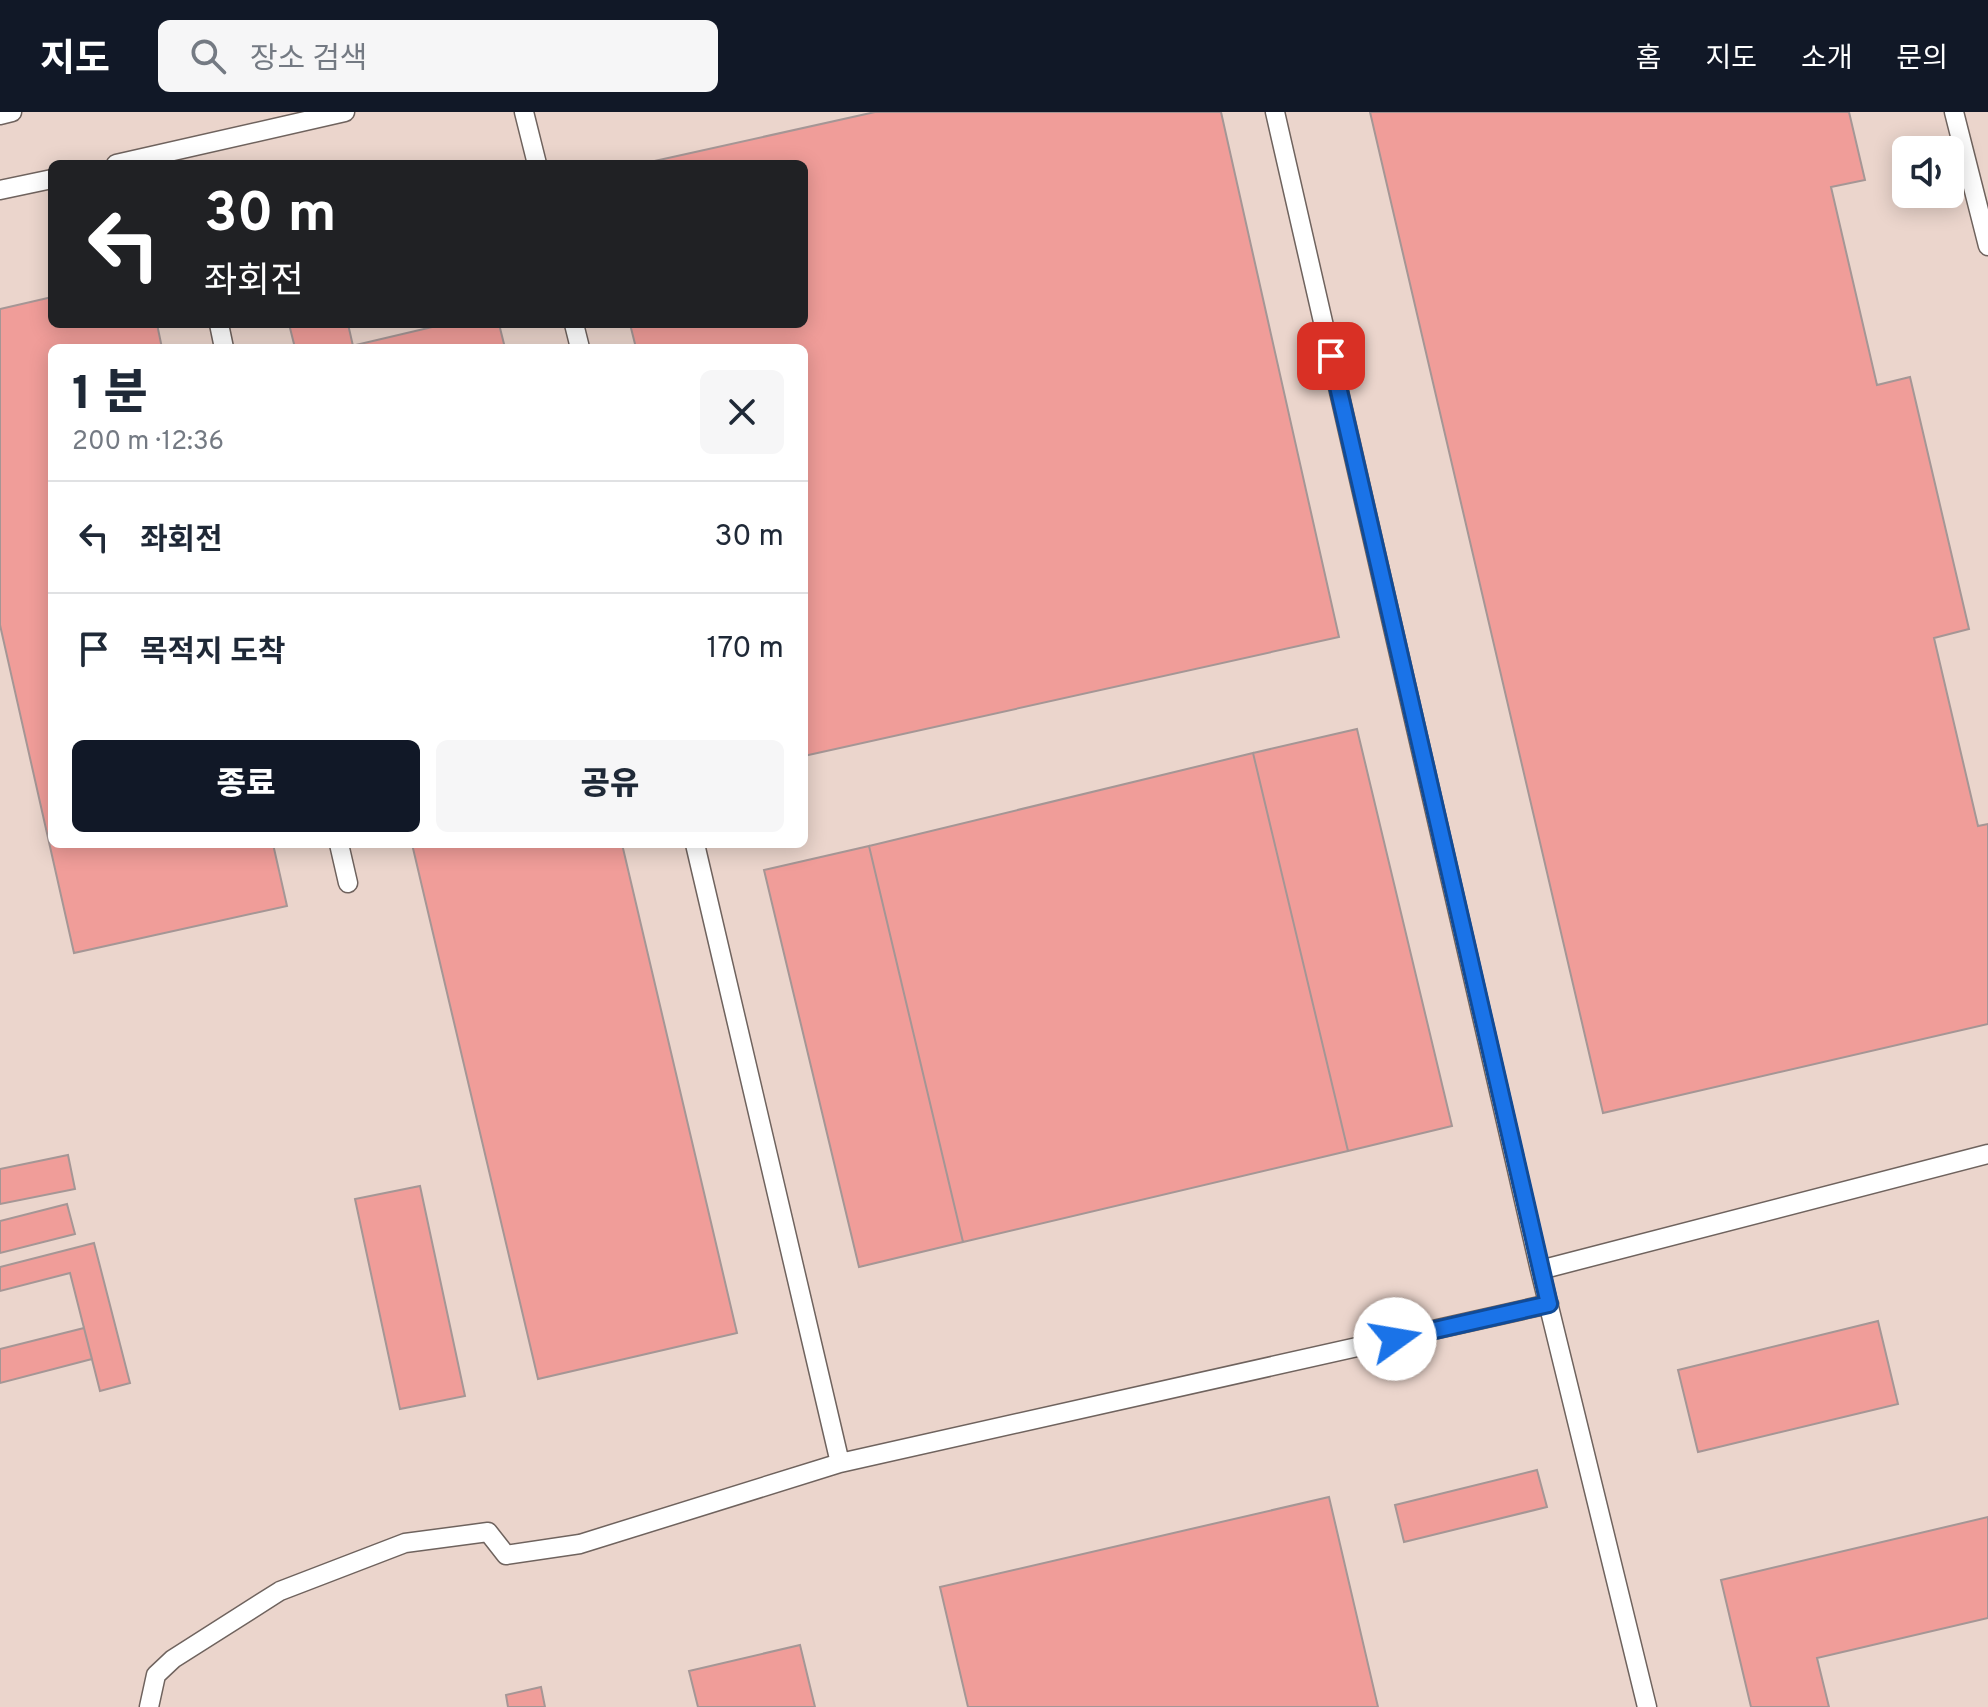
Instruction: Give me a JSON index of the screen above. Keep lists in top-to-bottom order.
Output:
{
  "page": {
    "header": "지도",
    "search": "장소 검색",
    "nav": [
      "홈",
      "지도",
      "소개",
      "문의"
    ],
    "turn": ["30 m", "좌회전"],
    "heading": ["1 분", "200 m · 12:36"],
    "list": [
      {
        "name": "좌회전",
        "value": "30 m"
      },
      {
        "name": "목적지 도착",
        "value": "170 m"
      }
    ],
    "buttons": ["종료", "공유"]
  }
}
